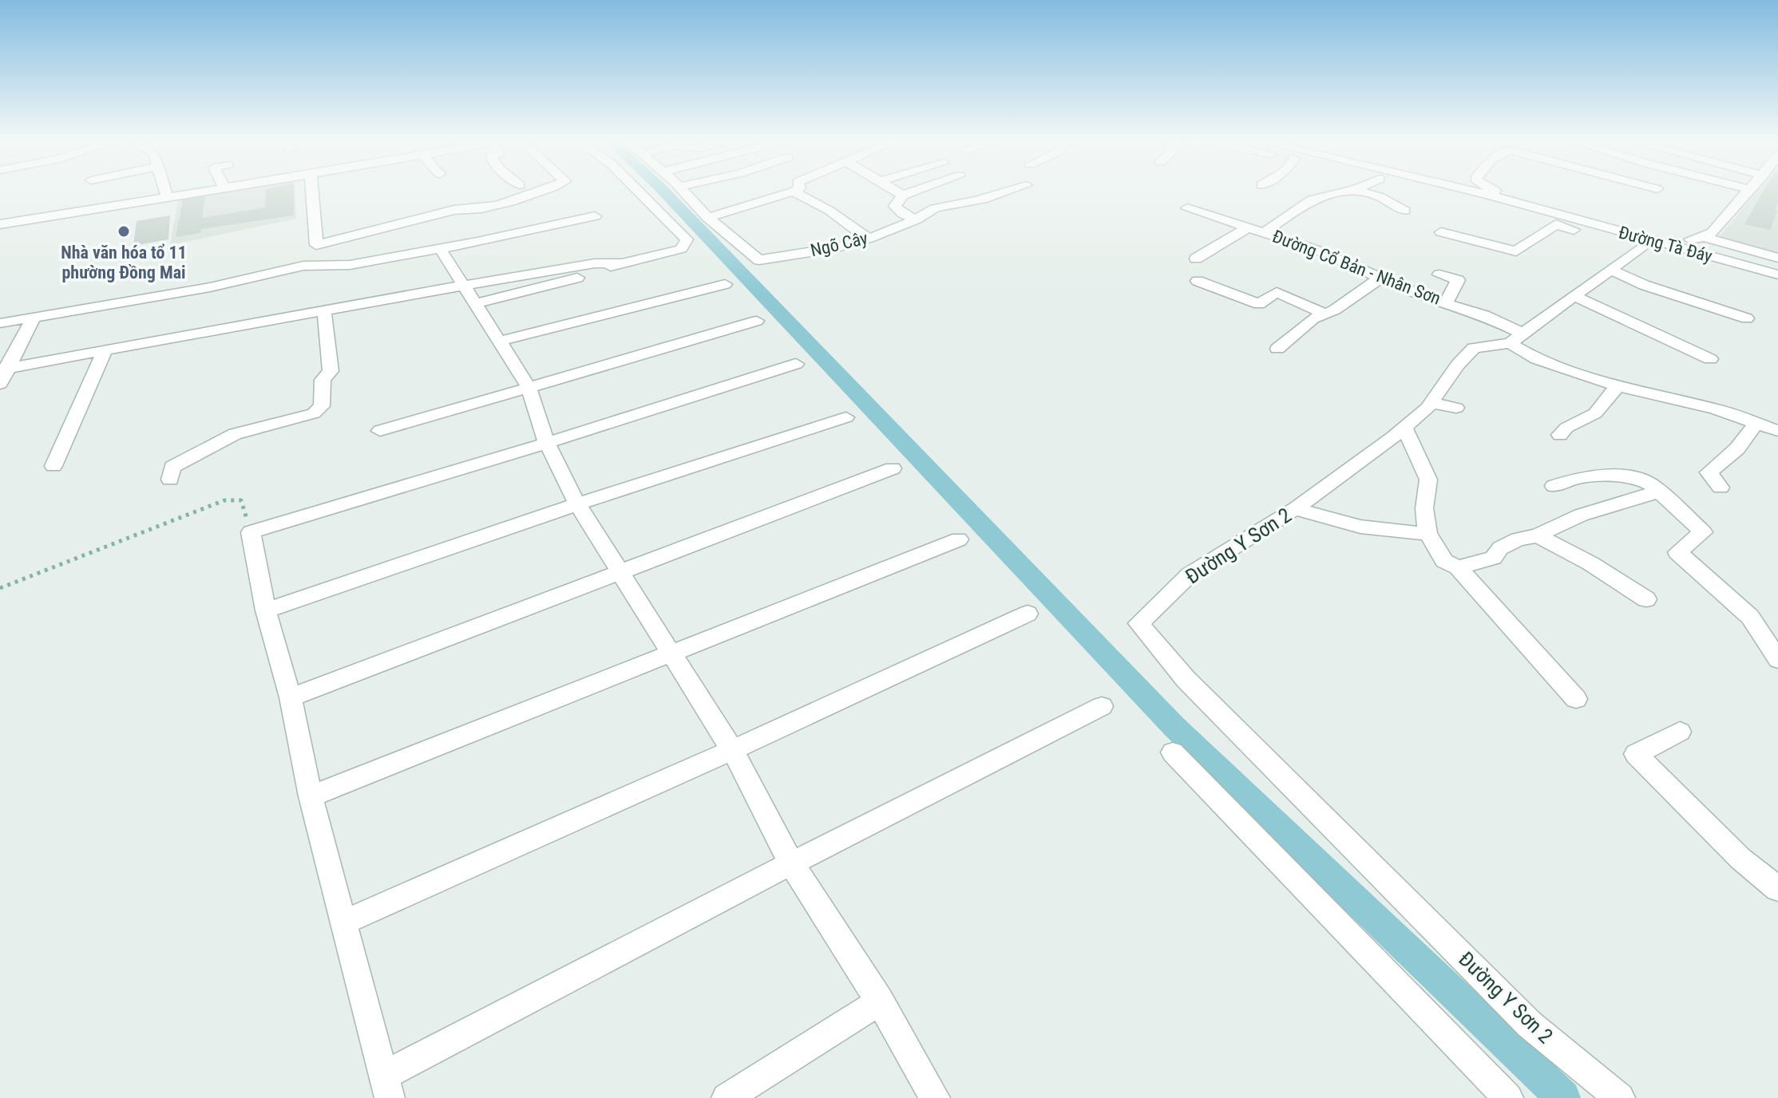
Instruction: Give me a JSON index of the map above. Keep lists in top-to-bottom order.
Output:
{
  "streets": {
    "street": [
      "Ngõ Cây",
      "Đường Tà Đáy",
      "Đường Cổ Bản - Nhân Sơn",
      "Đường Y Sơn 2"
    ]
  },
  "crossings": [
    ["Đường Cổ Bản - Nhân Sơn", "Đường Y Sơn 2"]
  ],
  "places": ["Nhà văn hóa tổ 11 phường Đồng Mai"]
}
